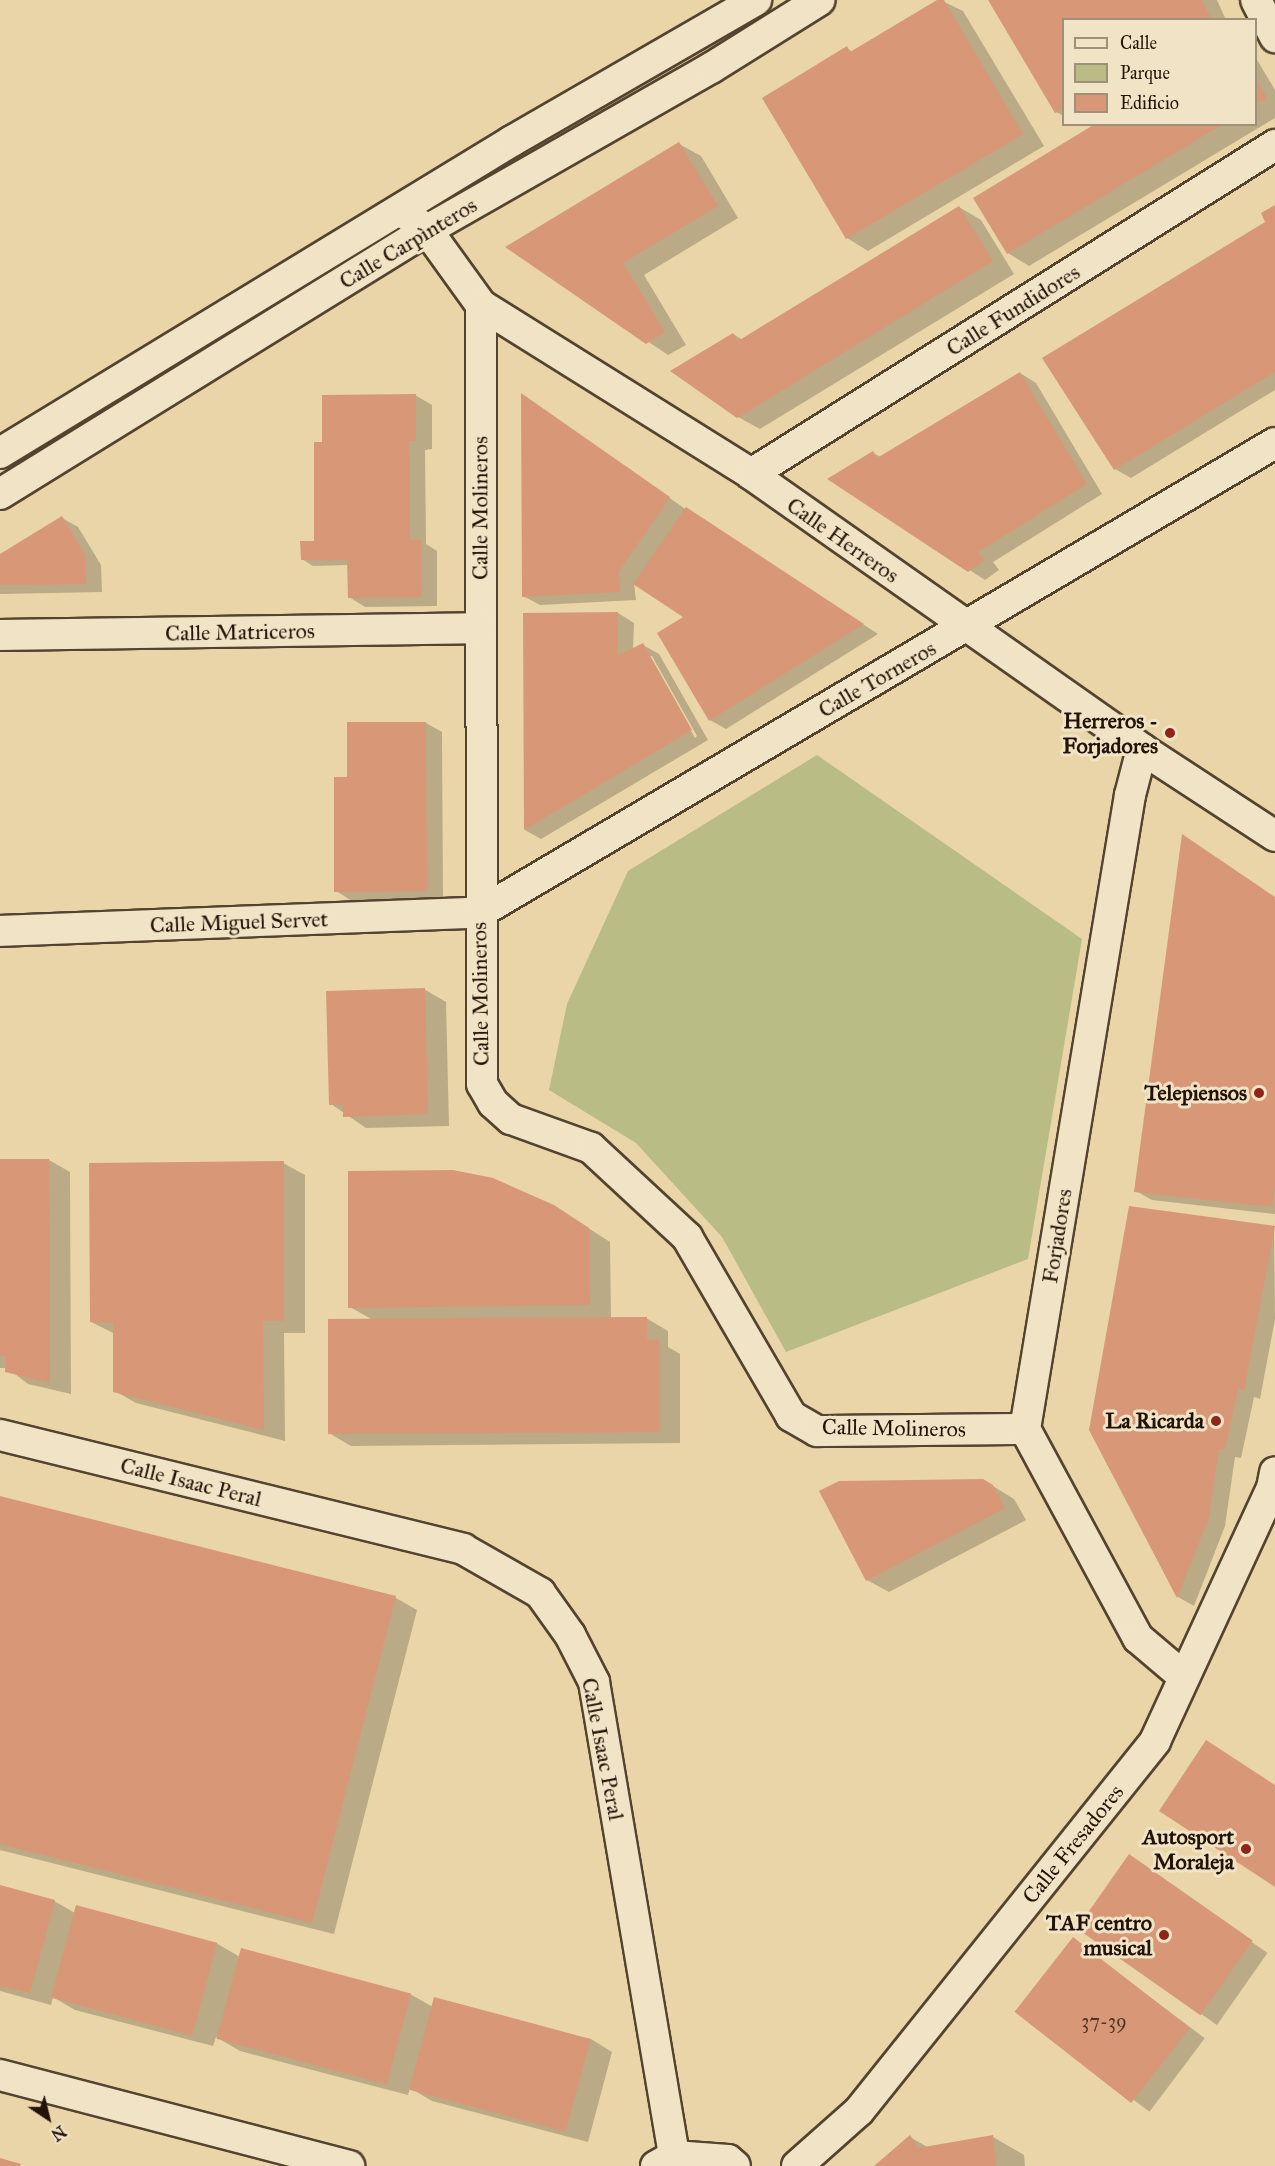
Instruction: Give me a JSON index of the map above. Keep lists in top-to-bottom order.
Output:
{
  "streets": {
    "street": [
      "Calle Carpìnteros",
      "Calle Fundidores",
      "Calle Molineros",
      "Calle Herreros",
      "Calle Matriceros",
      "Calle Torneros",
      "Calle Miguel Servet",
      "Forjadores",
      "Calle Isaac Peral",
      "Calle Fresadores"
    ]
  },
  "crossings": [
    ["Calle Carpìnteros", "Calle Herreros"],
    ["Calle Fundidores", "Calle Herreros"],
    ["Calle Molineros", "Calle Herreros"],
    ["Calle Molineros", "Calle Matriceros"],
    ["Calle Molineros", "Calle Torneros"],
    ["Calle Molineros", "Calle Miguel Servet"],
    ["Calle Molineros", "Forjadores"],
    ["Calle Herreros", "Calle Torneros"],
    ["Calle Herreros", "Forjadores"],
    ["Calle Torneros", "Calle Miguel Servet"]
  ],
  "places": [
    "Herreros - Forjadores",
    "Telepiensos",
    "La Ricarda",
    "Autosport Moraleja",
    "TAF centro musical"
  ],
  "house_numbers": ["37-39"],
  "legend": ["Calle", "Parque", "Edificio"],
  "north": "bottom right"
}
